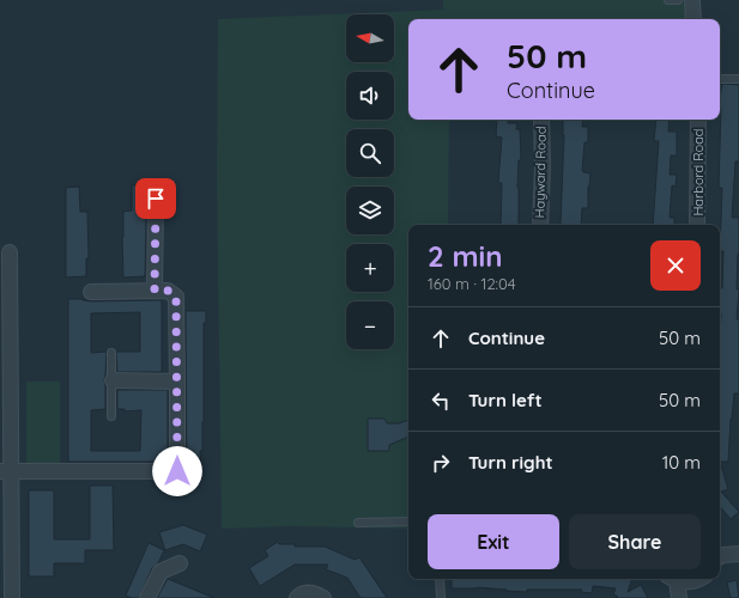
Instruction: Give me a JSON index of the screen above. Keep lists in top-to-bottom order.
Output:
{
  "streets": {
    "street": ["Hayward Road", "Harbord Road"]
  },
  "north": "left",
  "page": {
    "map_buttons": ["+", "−"],
    "turn": ["50 m", "Continue"],
    "heading": ["2 min", "160 m · 12:04"],
    "list": [
      {
        "name": "Continue",
        "value": "50 m"
      },
      {
        "name": "Turn left",
        "value": "50 m"
      },
      {
        "name": "Turn right",
        "value": "10 m"
      }
    ],
    "buttons": ["Exit", "Share"]
  }
}
